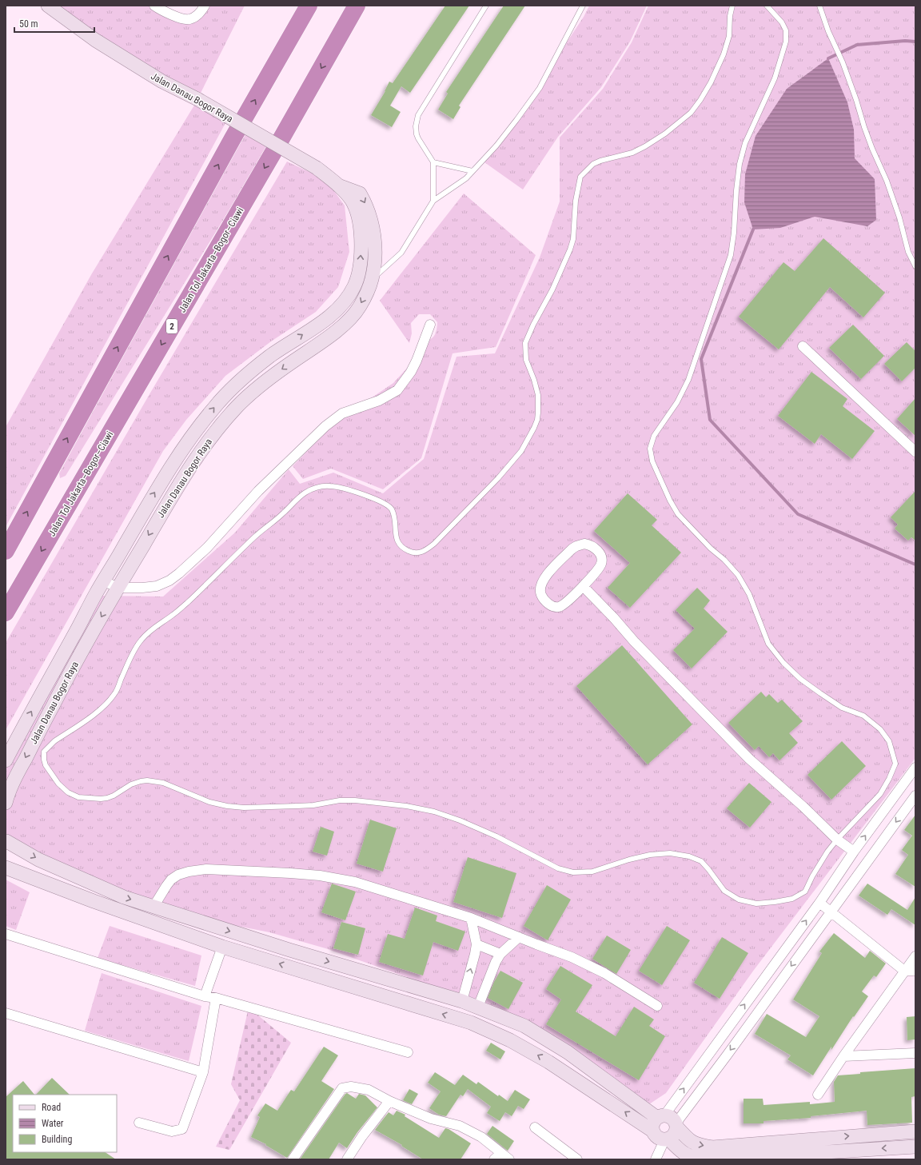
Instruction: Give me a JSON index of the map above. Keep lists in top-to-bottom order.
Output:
{
  "streets": {
    "highway": ["Jalan Tol Jakarta–Bogor–Ciawi", "2"],
    "street": ["Jalan Danau Bogor Raya"]
  },
  "legend": ["Road", "Water", "Building"],
  "scale_bar": "50 m"
}
